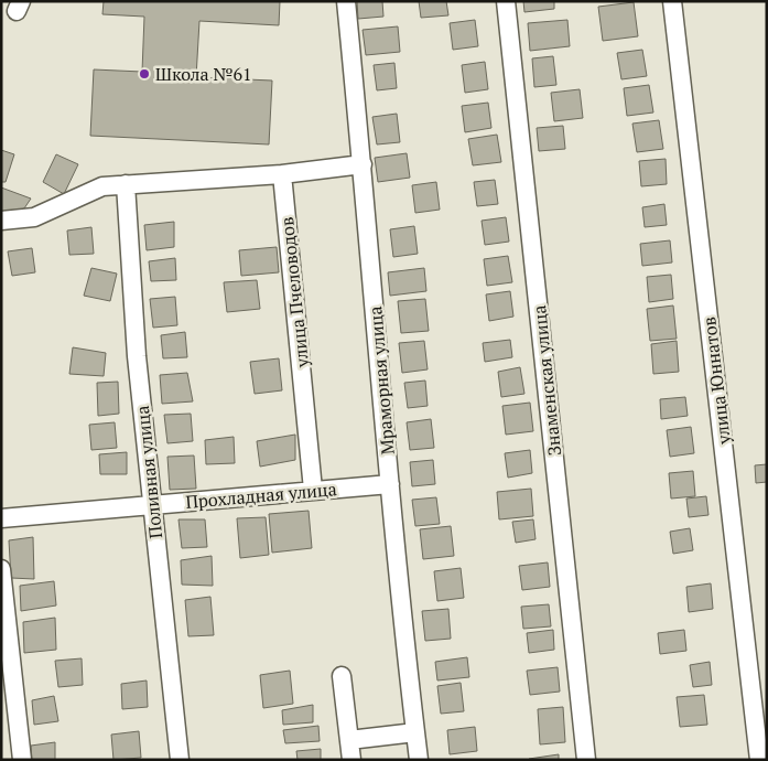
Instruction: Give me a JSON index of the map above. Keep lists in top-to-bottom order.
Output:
{
  "streets": {
    "street": [
      "улица Пчеловодов",
      "Мраморная улица",
      "Знаменская улица",
      "улица Юннатов",
      "Поливная улица",
      "Прохладная улица"
    ]
  },
  "crossings": [
    ["улица Пчеловодов", "Прохладная улица"],
    ["Мраморная улица", "Прохладная улица"],
    ["Поливная улица", "Прохладная улица"]
  ],
  "places": ["Школа №61"]
}
